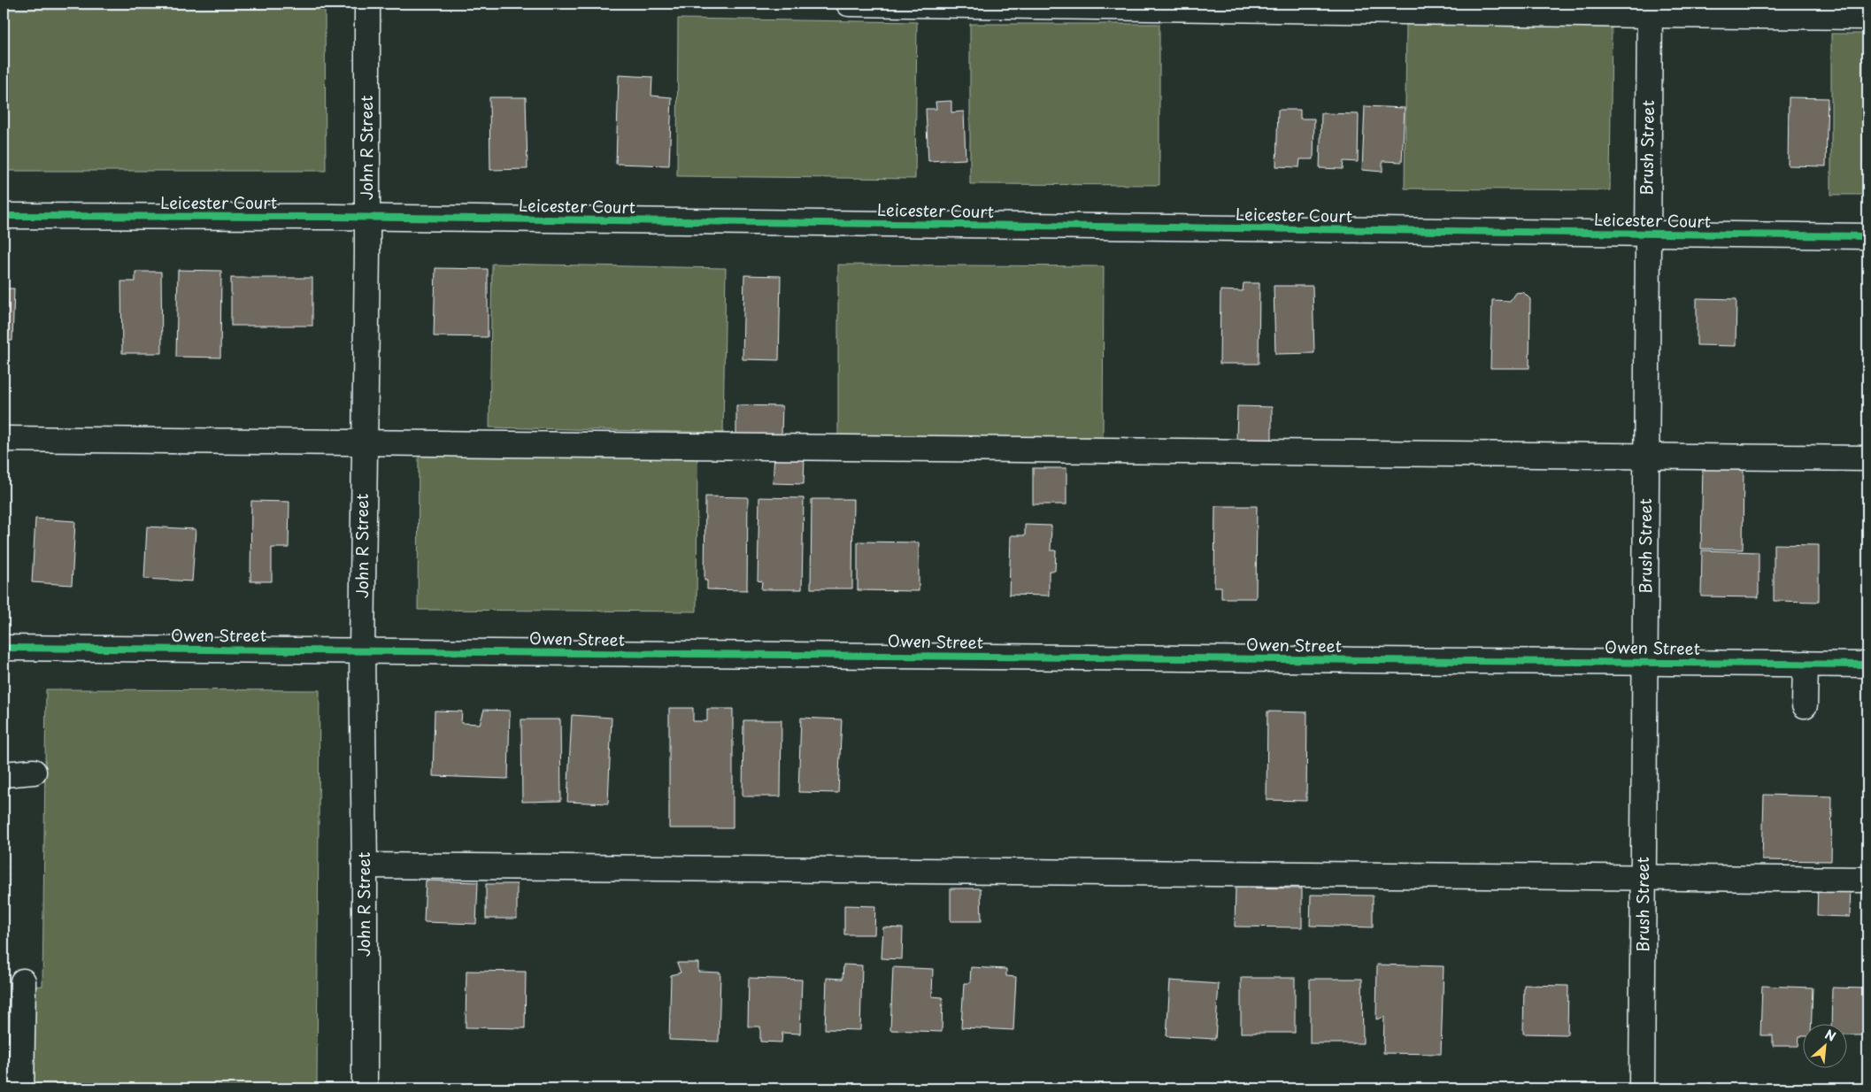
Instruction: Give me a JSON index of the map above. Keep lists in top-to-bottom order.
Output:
{
  "streets": {
    "street": [
      "John R Street",
      "Brush Street",
      "Leicester Court",
      "Owen Street"
    ]
  },
  "crossings": [
    ["John R Street", "Leicester Court"],
    ["John R Street", "Owen Street"],
    ["Brush Street", "Leicester Court"],
    ["Brush Street", "Owen Street"]
  ],
  "north": "top right"
}
